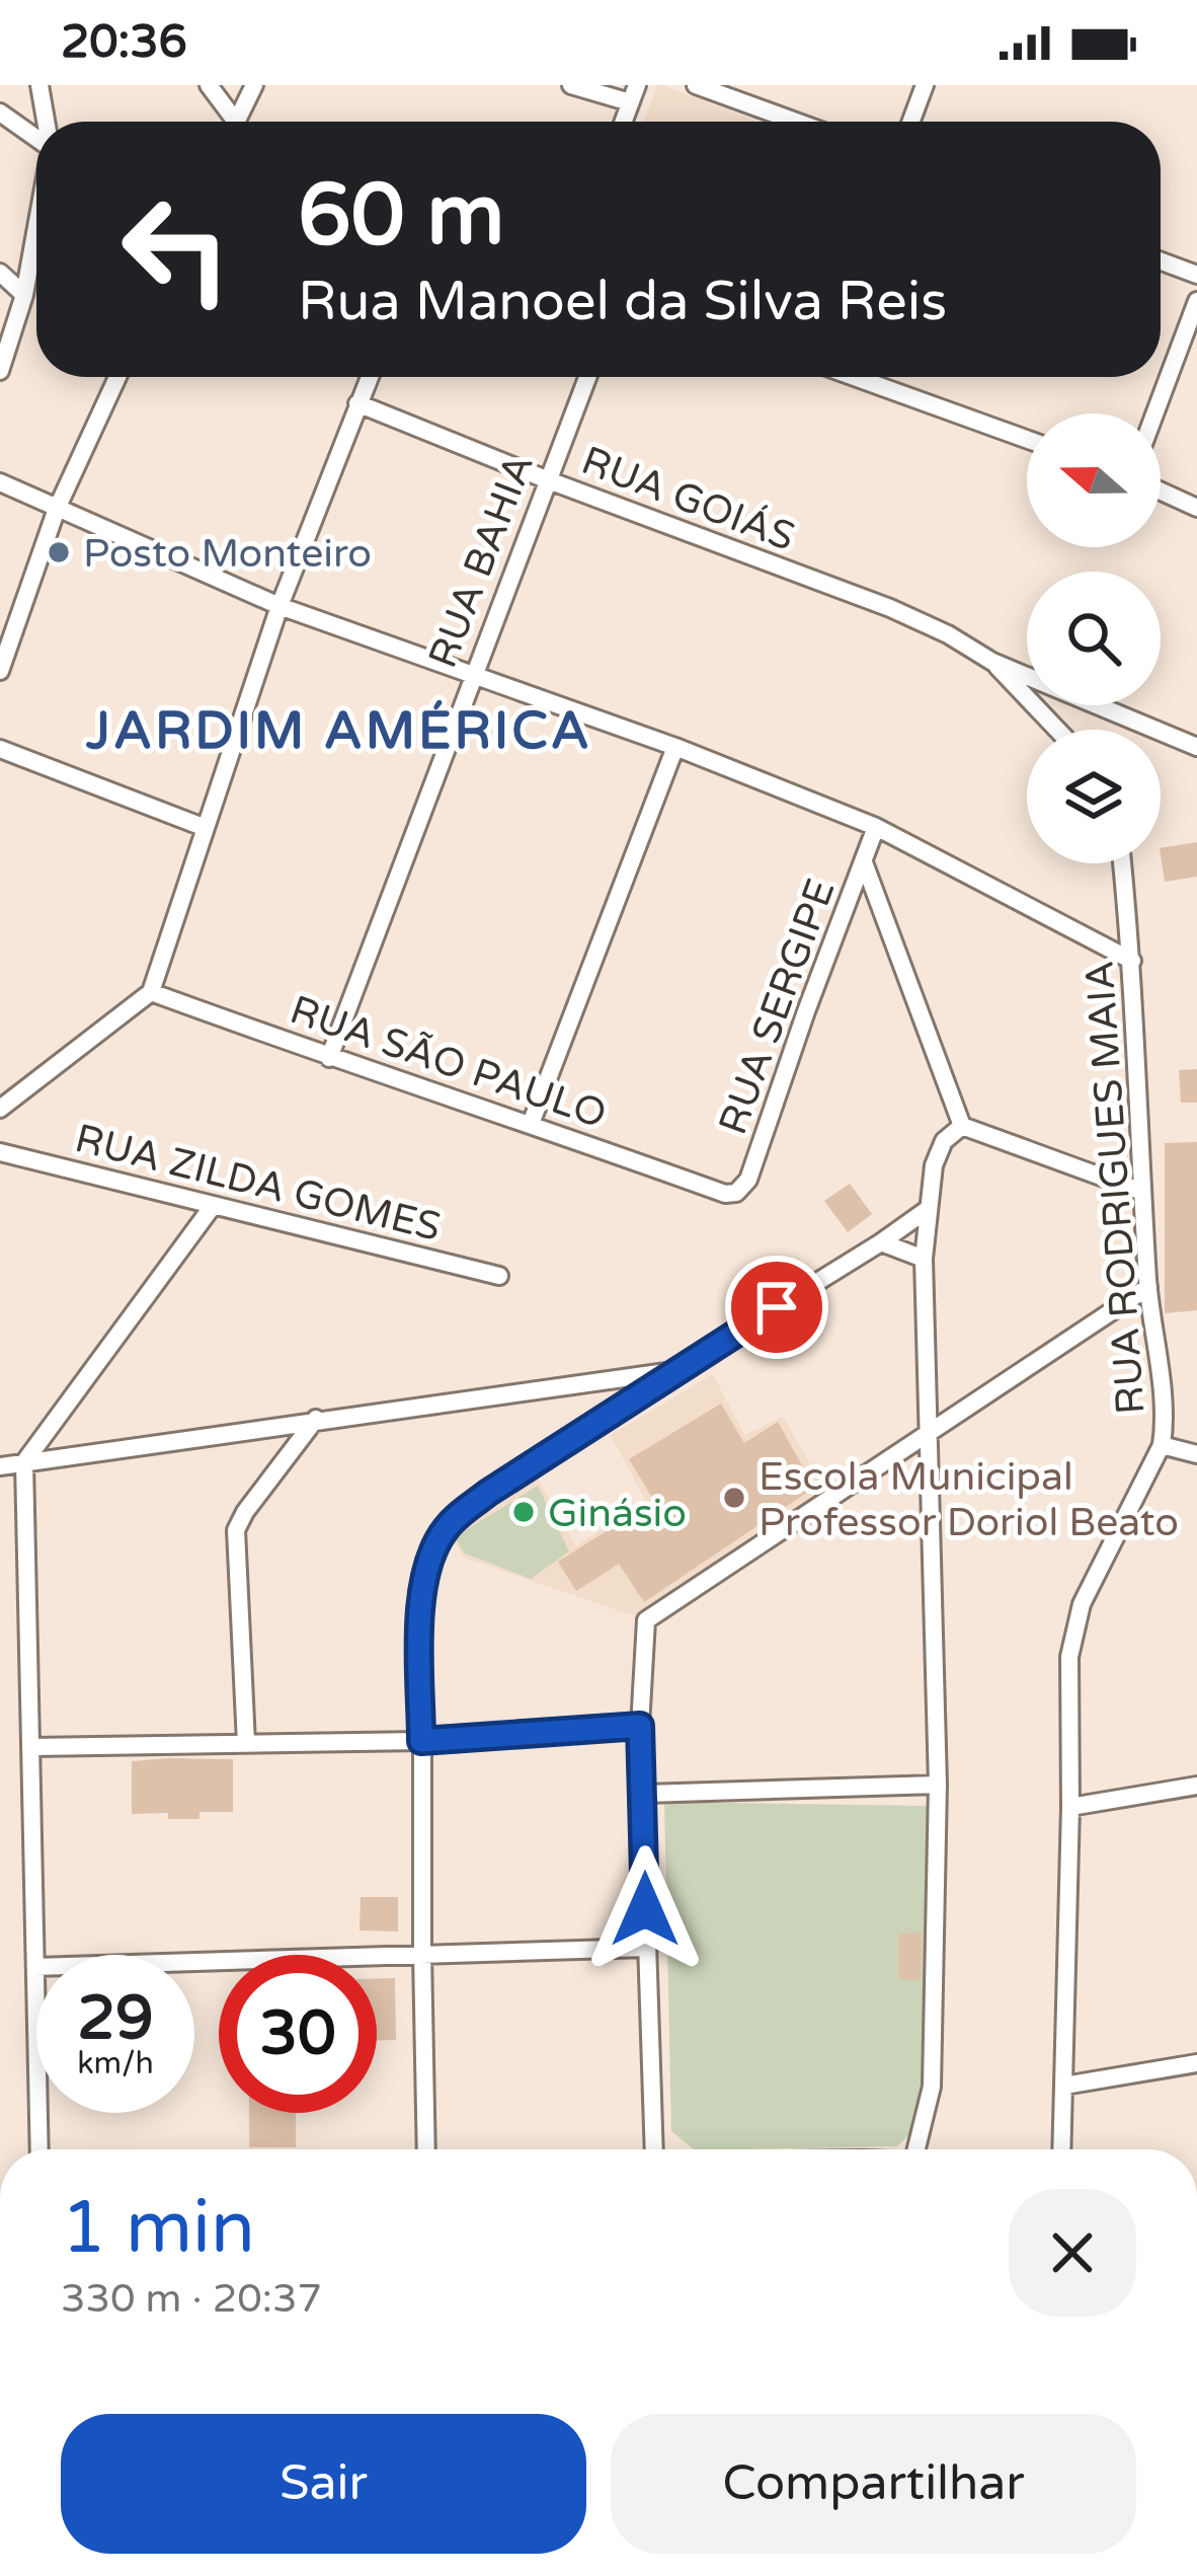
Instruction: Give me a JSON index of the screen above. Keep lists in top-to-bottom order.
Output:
{
  "streets": {
    "street": [
      "RUA GOIÁS",
      "RUA BAHIA",
      "RUA SERGIPE",
      "RUA SÃO PAULO",
      "RUA ZILDA GOMES",
      "RUA RODRIGUES MAIA"
    ]
  },
  "crossings": [
    ["RUA GOIÁS", "RUA BAHIA"],
    ["RUA BAHIA", "RUA SÃO PAULO"],
    ["RUA SERGIPE", "RUA SÃO PAULO"]
  ],
  "districts": ["JARDIM AMÉRICA"],
  "places": ["Posto Monteiro", "Escola Municipal Professor Doriol Beato", "Ginásio"],
  "north": "left",
  "page": {
    "status": "20:36",
    "turn": ["60 m", "Rua Manoel da Silva Reis"],
    "speed": "29 km/h",
    "limit": "30",
    "heading": ["1 min", "330 m · 20:37"],
    "buttons": ["Sair", "Compartilhar"]
  }
}
